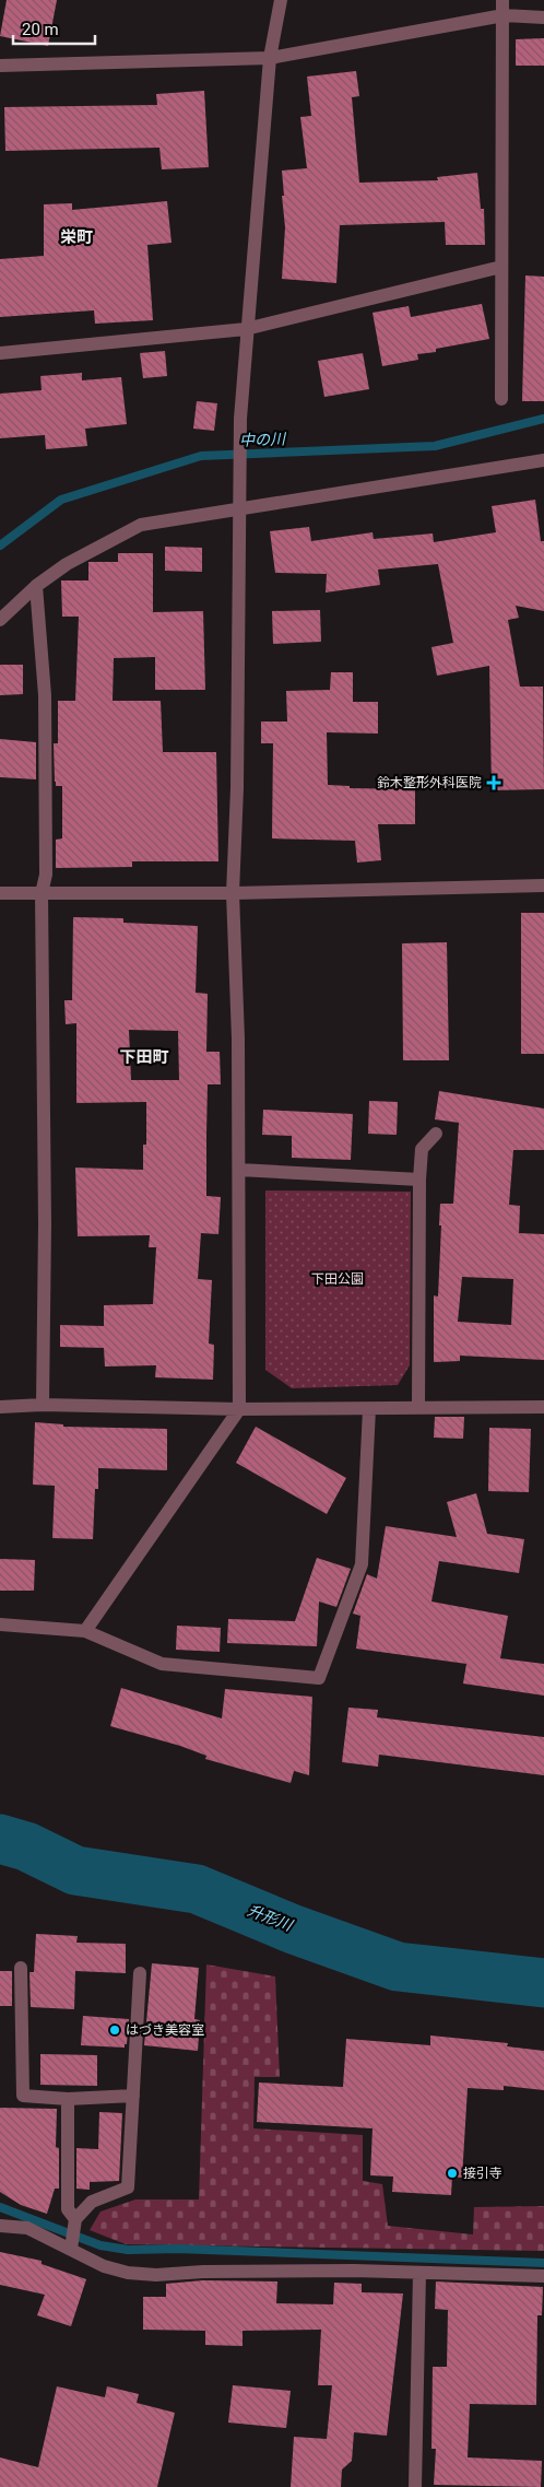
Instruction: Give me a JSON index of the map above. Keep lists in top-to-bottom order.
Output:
{
  "districts": ["栄町", "下田町"],
  "water": ["中の川", "升形川"],
  "parks": ["下田公園"],
  "places": {
    "health": ["鈴木整形外科医院"],
    "other": ["はづき美容室", "接引寺"]
  },
  "scale_bar": "20 m"
}
